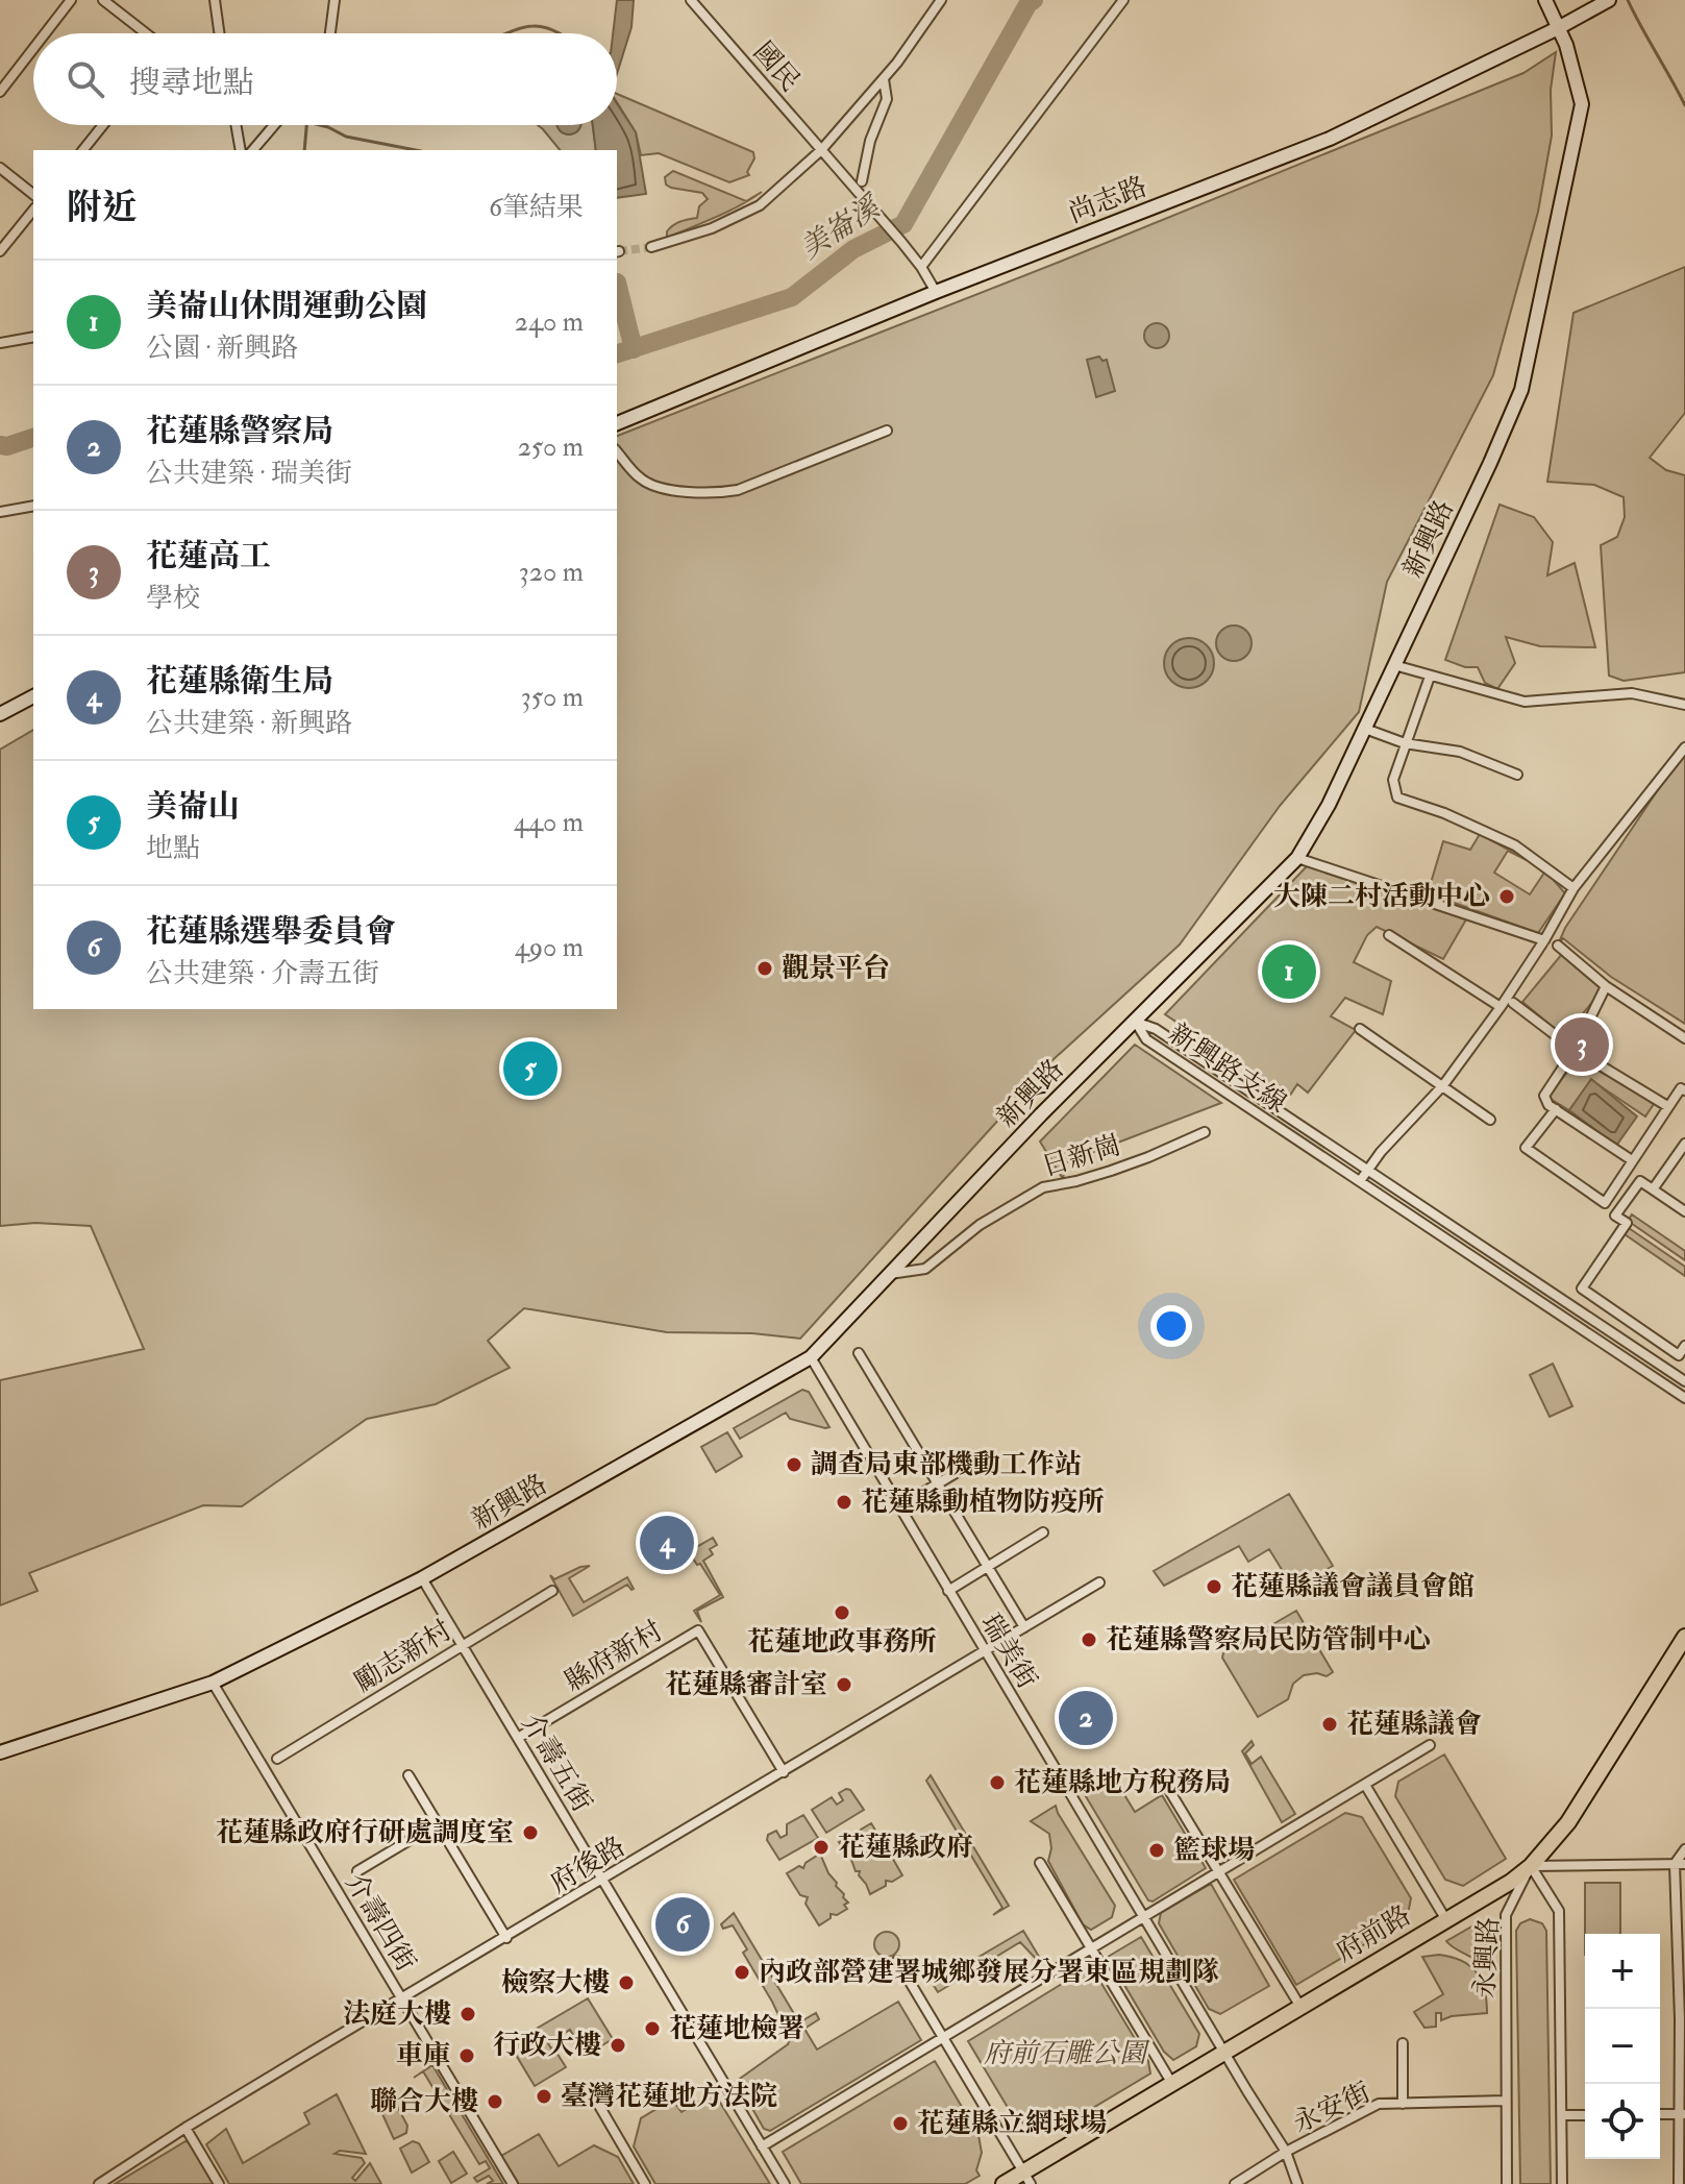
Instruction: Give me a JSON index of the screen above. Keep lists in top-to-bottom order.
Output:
{
  "streets": {
    "main road": ["府前路"],
    "street": [
      "國民",
      "尚志路",
      "新興路",
      "新興路支線",
      "日新崗",
      "瑞美街",
      "勵志新村",
      "縣府新村",
      "介壽五街",
      "府後路",
      "介壽四街",
      "永興路",
      "永安街"
    ]
  },
  "crossings": [
    ["國民", "尚志路"],
    ["尚志路", "新興路"],
    ["新興路", "新興路支線"],
    ["新興路", "日新崗"],
    ["新興路", "瑞美街"],
    ["新興路", "介壽五街"],
    ["新興路", "介壽四街"],
    ["瑞美街", "府後路"],
    ["瑞美街", "府前路"],
    ["瑞美街", "永安街"],
    ["勵志新村", "介壽五街"],
    ["縣府新村", "介壽五街"],
    ["縣府新村", "府後路"],
    ["介壽五街", "府後路"],
    ["府後路", "介壽四街"],
    ["府前路", "永興路"],
    ["永興路", "永安街"]
  ],
  "water": ["美崙溪"],
  "parks": ["府前石雕公園"],
  "places": [
    "大陳二村活動中心",
    "觀景平台",
    "調查局東部機動工作站",
    "花蓮縣動植物防疫所",
    "花蓮縣議會議員會館",
    "花蓮地政事務所",
    "花蓮縣警察局民防管制中心",
    "花蓮縣審計室",
    "花蓮縣議會",
    "花蓮縣地方稅務局",
    "花蓮縣政府行研處調度室",
    "花蓮縣政府",
    "籃球場",
    "內政部營建署城鄉發展分署東區規劃隊",
    "檢察大樓",
    "法庭大樓",
    "花蓮地檢署",
    "行政大樓",
    "車庫",
    "臺灣花蓮地方法院",
    "聯合大樓",
    "花蓮縣立網球場"
  ],
  "page": {
    "search": "搜尋地點",
    "heading": ["附近", "6筆結果"],
    "list": [
      {
        "mark": "1",
        "name": "美崙山休閒運動公園",
        "note": "公園 · 新興路",
        "value": "240 m"
      },
      {
        "mark": "2",
        "name": "花蓮縣警察局",
        "note": "公共建築 · 瑞美街",
        "value": "250 m"
      },
      {
        "mark": "3",
        "name": "花蓮高工",
        "note": "學校",
        "value": "320 m"
      },
      {
        "mark": "4",
        "name": "花蓮縣衛生局",
        "note": "公共建築 · 新興路",
        "value": "350 m"
      },
      {
        "mark": "5",
        "name": "美崙山",
        "note": "地點",
        "value": "440 m"
      },
      {
        "mark": "6",
        "name": "花蓮縣選舉委員會",
        "note": "公共建築 · 介壽五街",
        "value": "490 m"
      }
    ],
    "pins": [
      "1",
      "3",
      "5",
      "4",
      "2",
      "6"
    ],
    "map_buttons": ["+", "−"]
  }
}
